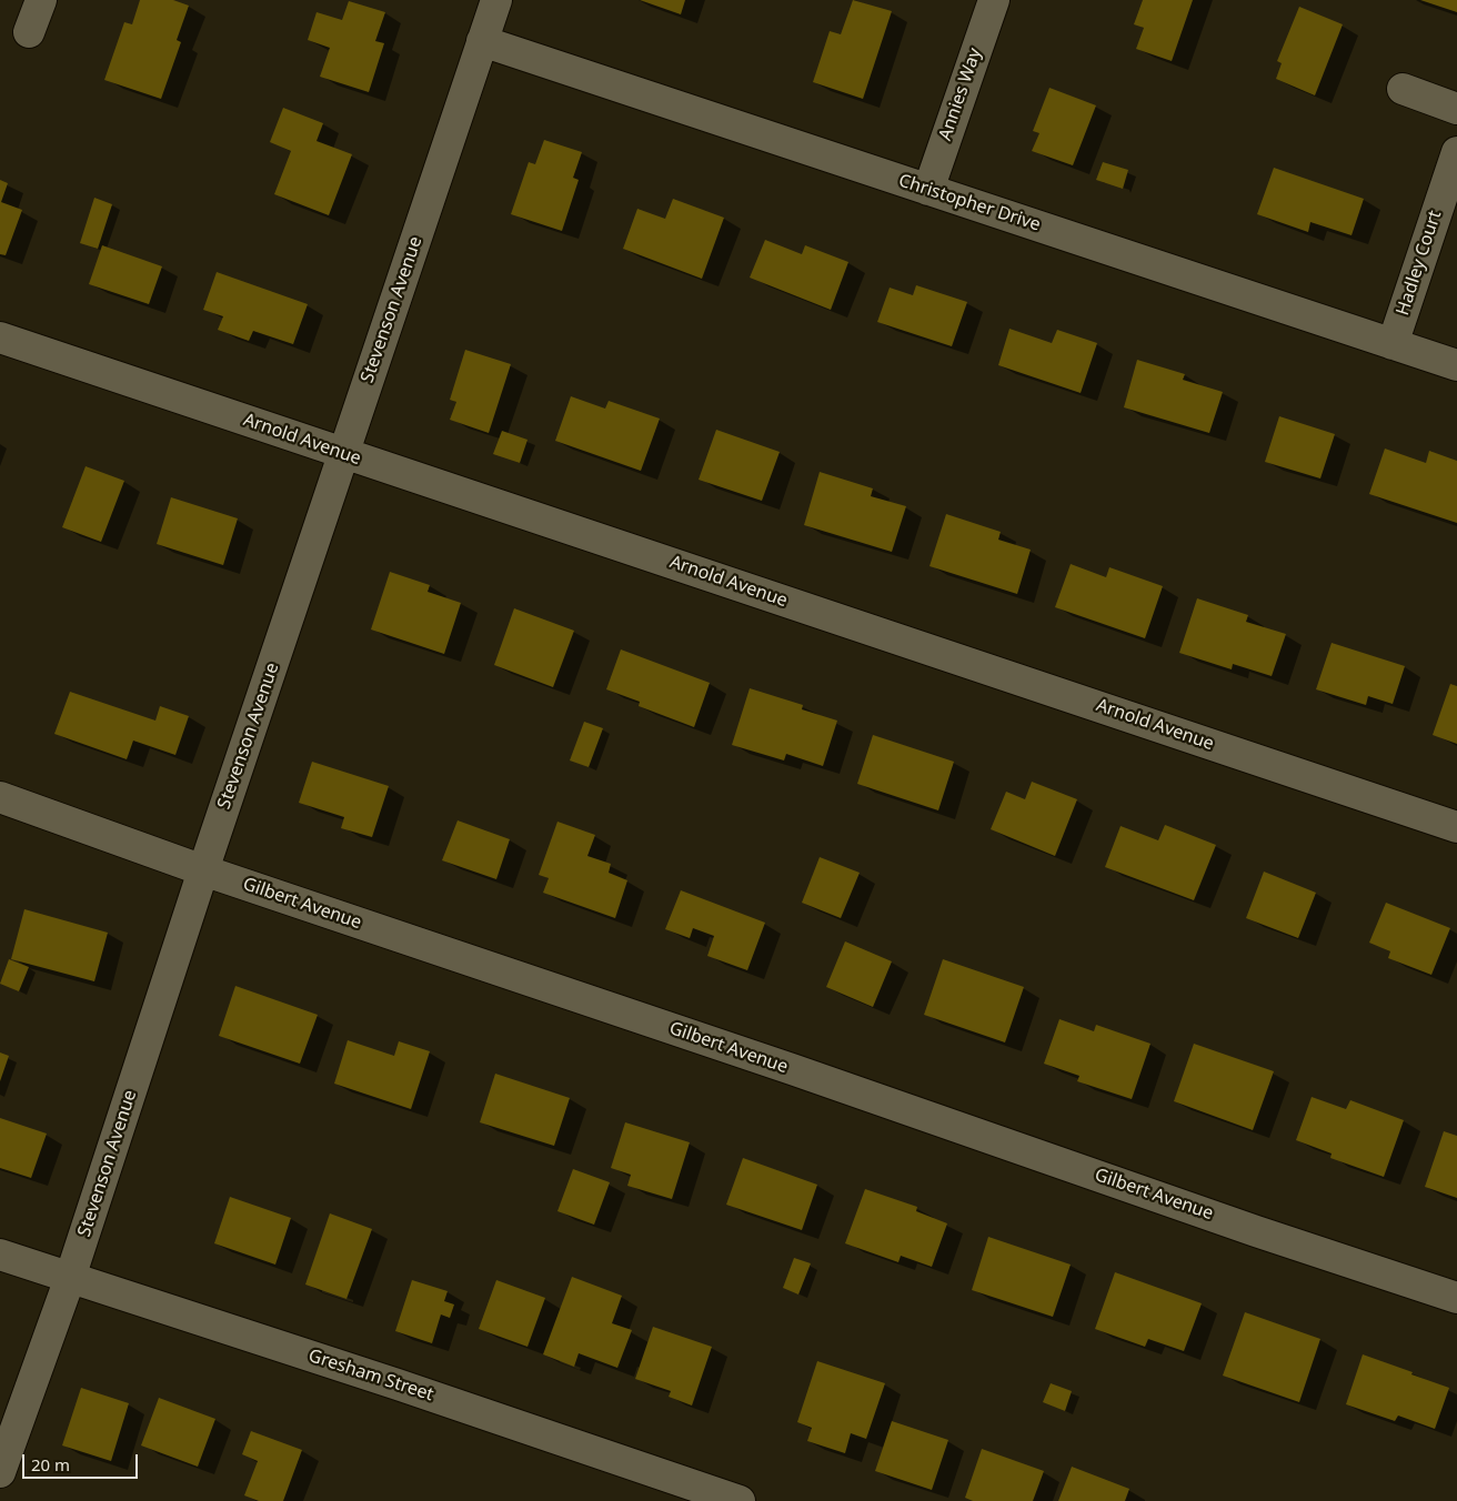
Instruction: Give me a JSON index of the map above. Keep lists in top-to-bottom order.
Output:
{
  "streets": {
    "street": [
      "Annies Way",
      "Christopher Drive",
      "Hadley Court",
      "Stevenson Avenue",
      "Arnold Avenue",
      "Gilbert Avenue",
      "Gresham Street"
    ]
  },
  "crossings": [
    ["Annies Way", "Christopher Drive"],
    ["Christopher Drive", "Hadley Court"],
    ["Christopher Drive", "Stevenson Avenue"],
    ["Stevenson Avenue", "Arnold Avenue"],
    ["Stevenson Avenue", "Gilbert Avenue"],
    ["Stevenson Avenue", "Gresham Street"]
  ],
  "scale_bar": "20 m"
}
